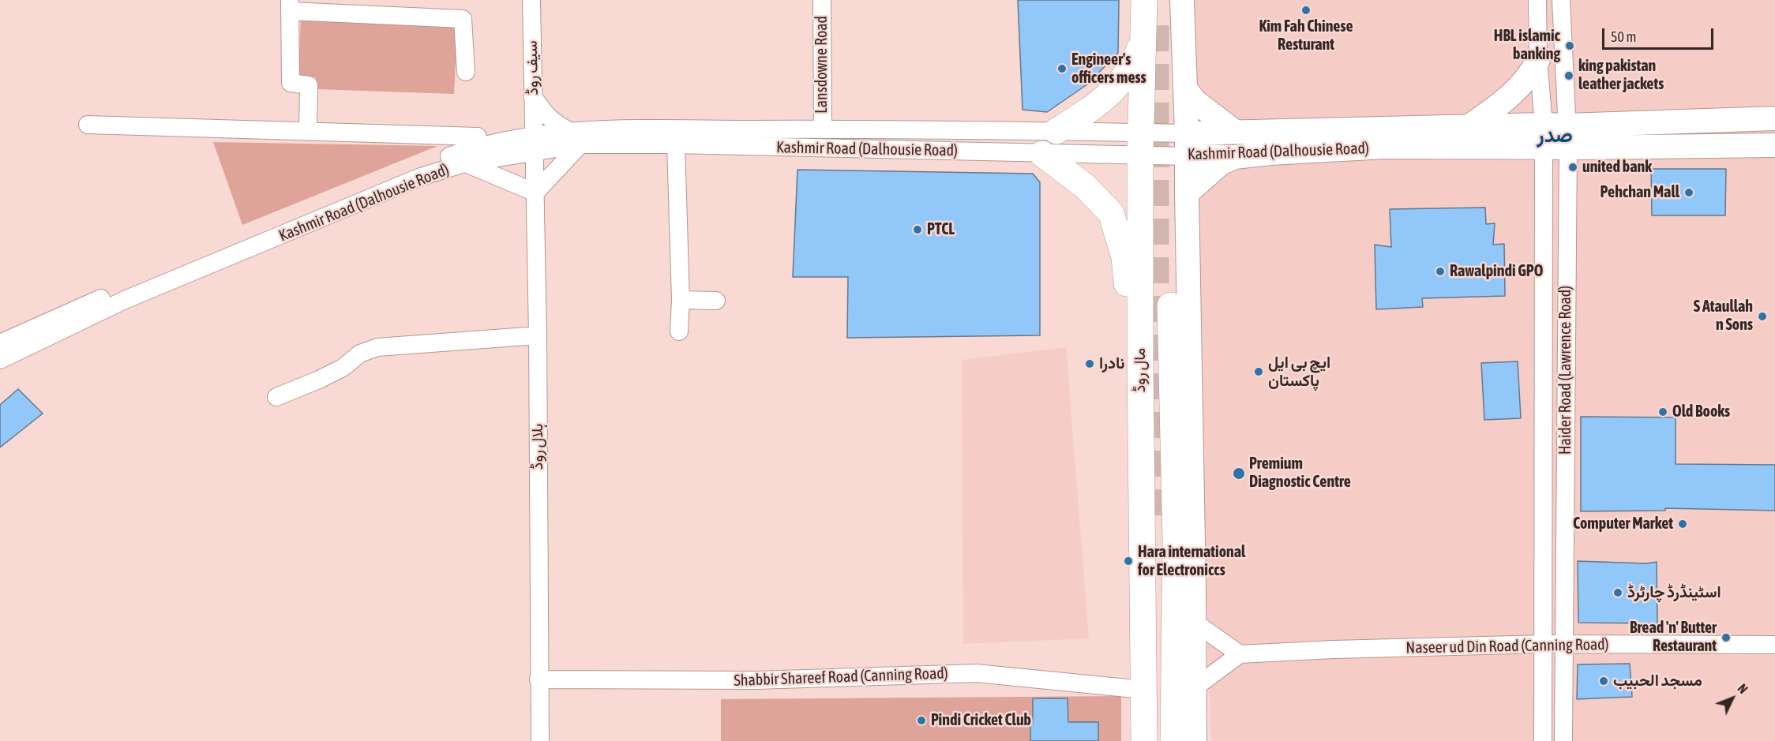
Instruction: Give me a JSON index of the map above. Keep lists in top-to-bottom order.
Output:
{
  "streets": {
    "highway": ["مال روڈ"],
    "main road": ["Kashmir Road (Dalhousie Road)"],
    "street": [
      "Lansdowne Road",
      "سیف روڈ",
      "Haider Road (Lawrence Road)",
      "ہلال روڈ",
      "Naseer ud Din Road (Canning Road)",
      "Shabbir Shareef Road (Canning Road)"
    ]
  },
  "crossings": [
    ["Lansdowne Road", "Kashmir Road (Dalhousie Road)"],
    ["سیف روڈ", "Kashmir Road (Dalhousie Road)"],
    ["سیف روڈ", "ہلال روڈ"],
    ["Kashmir Road (Dalhousie Road)", "مال روڈ"],
    ["Kashmir Road (Dalhousie Road)", "Haider Road (Lawrence Road)"],
    ["Kashmir Road (Dalhousie Road)", "ہلال روڈ"],
    ["مال روڈ", "Shabbir Shareef Road (Canning Road)"],
    ["Haider Road (Lawrence Road)", "Naseer ud Din Road (Canning Road)"],
    ["ہلال روڈ", "Shabbir Shareef Road (Canning Road)"]
  ],
  "districts": ["صدر"],
  "places": [
    "Kim Fah Chinese Resturant",
    "HBL islamic banking",
    "Engineer's officers mess",
    "king pakistan leather jackets",
    "united bank",
    "Pehchan Mall",
    "PTCL",
    "Rawalpindi GPO",
    "S Ataullah n Sons",
    "نادرا",
    "ایچ بی ایل پاکستان",
    "Old Books",
    "Premium Diagnostic Centre",
    "Computer Market",
    "Hara international for Electroniccs",
    "اسٹینڈرڈ چارٹرڈ",
    "Bread 'n' Butter Restaurant",
    "مسجد الحبیب",
    "Pindi Cricket Club"
  ],
  "scale_bar": "50 m",
  "north": "top right"
}
